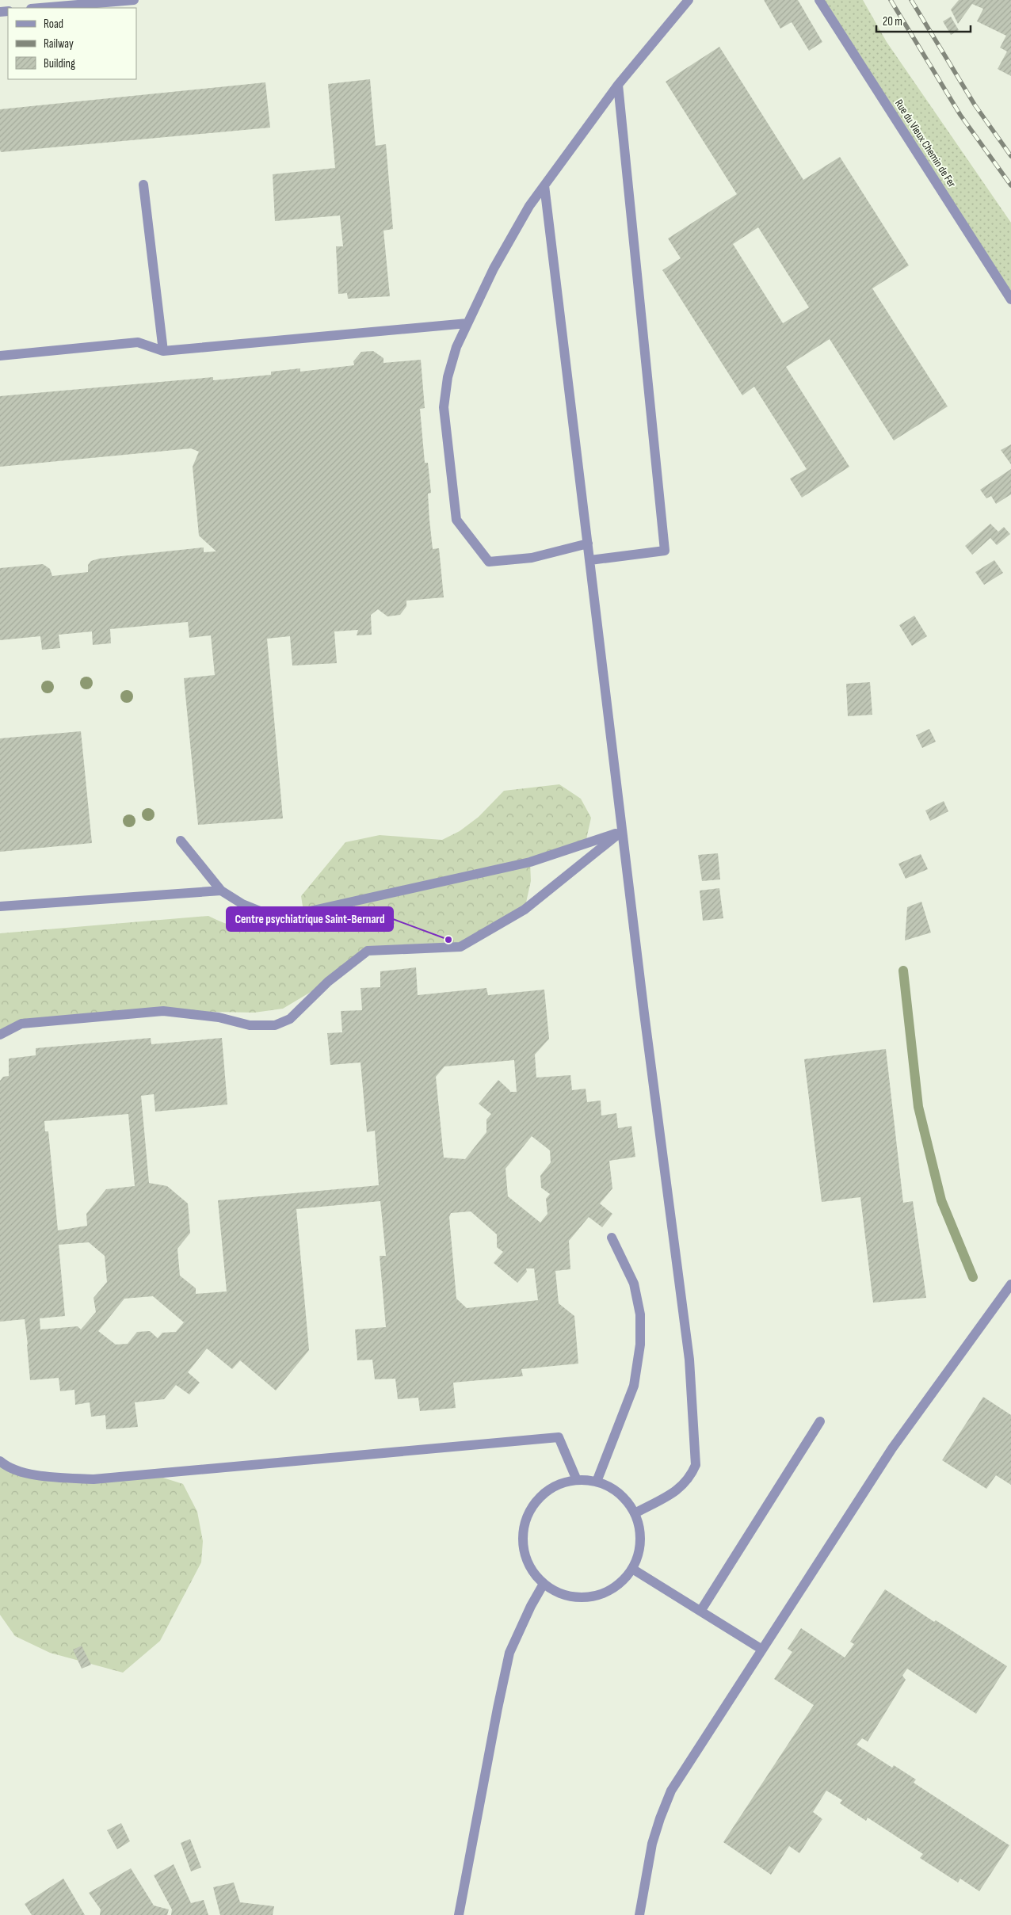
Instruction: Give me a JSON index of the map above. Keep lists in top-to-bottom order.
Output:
{
  "streets": {
    "street": ["Rue du Vieux Chemin de Fer"]
  },
  "places": ["Centre psychiatrique Saint-Bernard"],
  "legend": ["Road", "Railway", "Building"],
  "scale_bar": "20 m"
}
